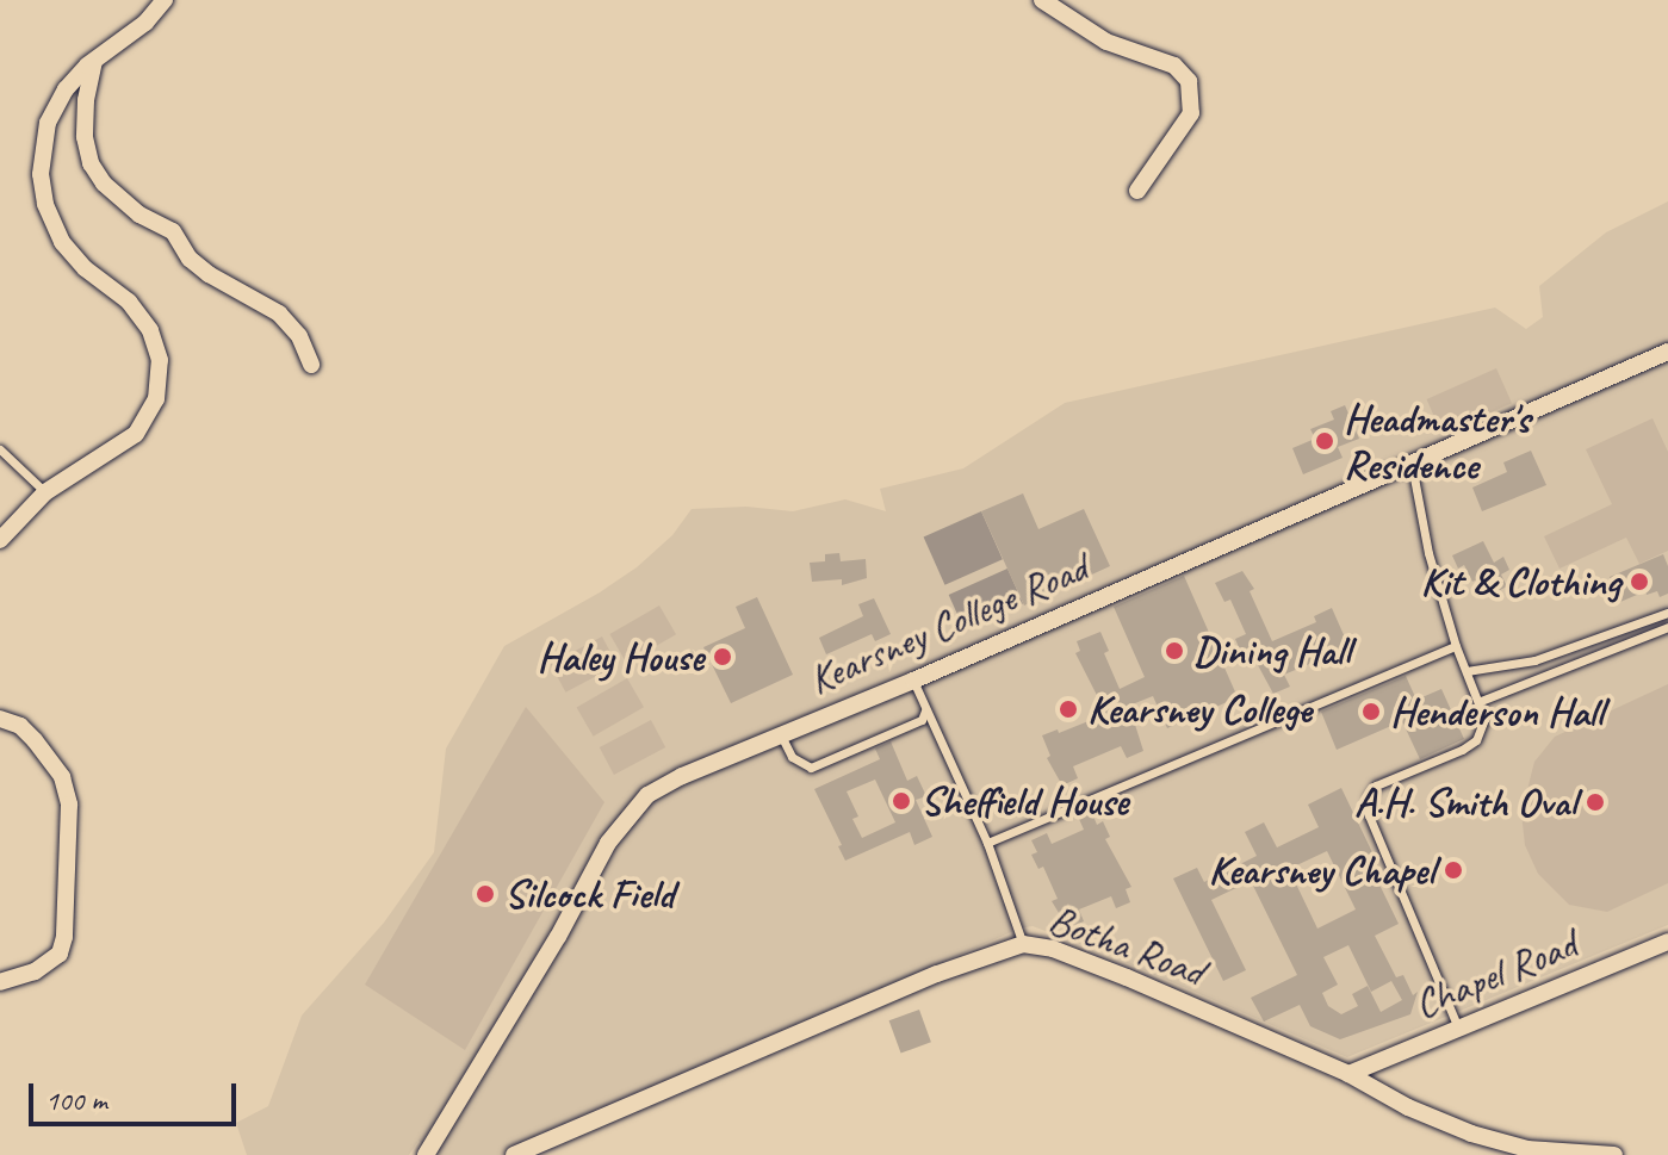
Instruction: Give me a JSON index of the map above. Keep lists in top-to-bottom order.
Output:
{
  "streets": {
    "street": ["Kearsney College Road", "Botha Road", "Chapel Road"]
  },
  "crossings": [
    ["Botha Road", "Chapel Road"]
  ],
  "places": [
    "Headmaster's Residence",
    "Kit & Clothing",
    "Dining Hall",
    "Haley House",
    "Kearsney College",
    "Henderson Hall",
    "Sheffield House",
    "A.H. Smith Oval",
    "Kearsney Chapel",
    "Silcock Field"
  ],
  "scale_bar": "100 m"
}
